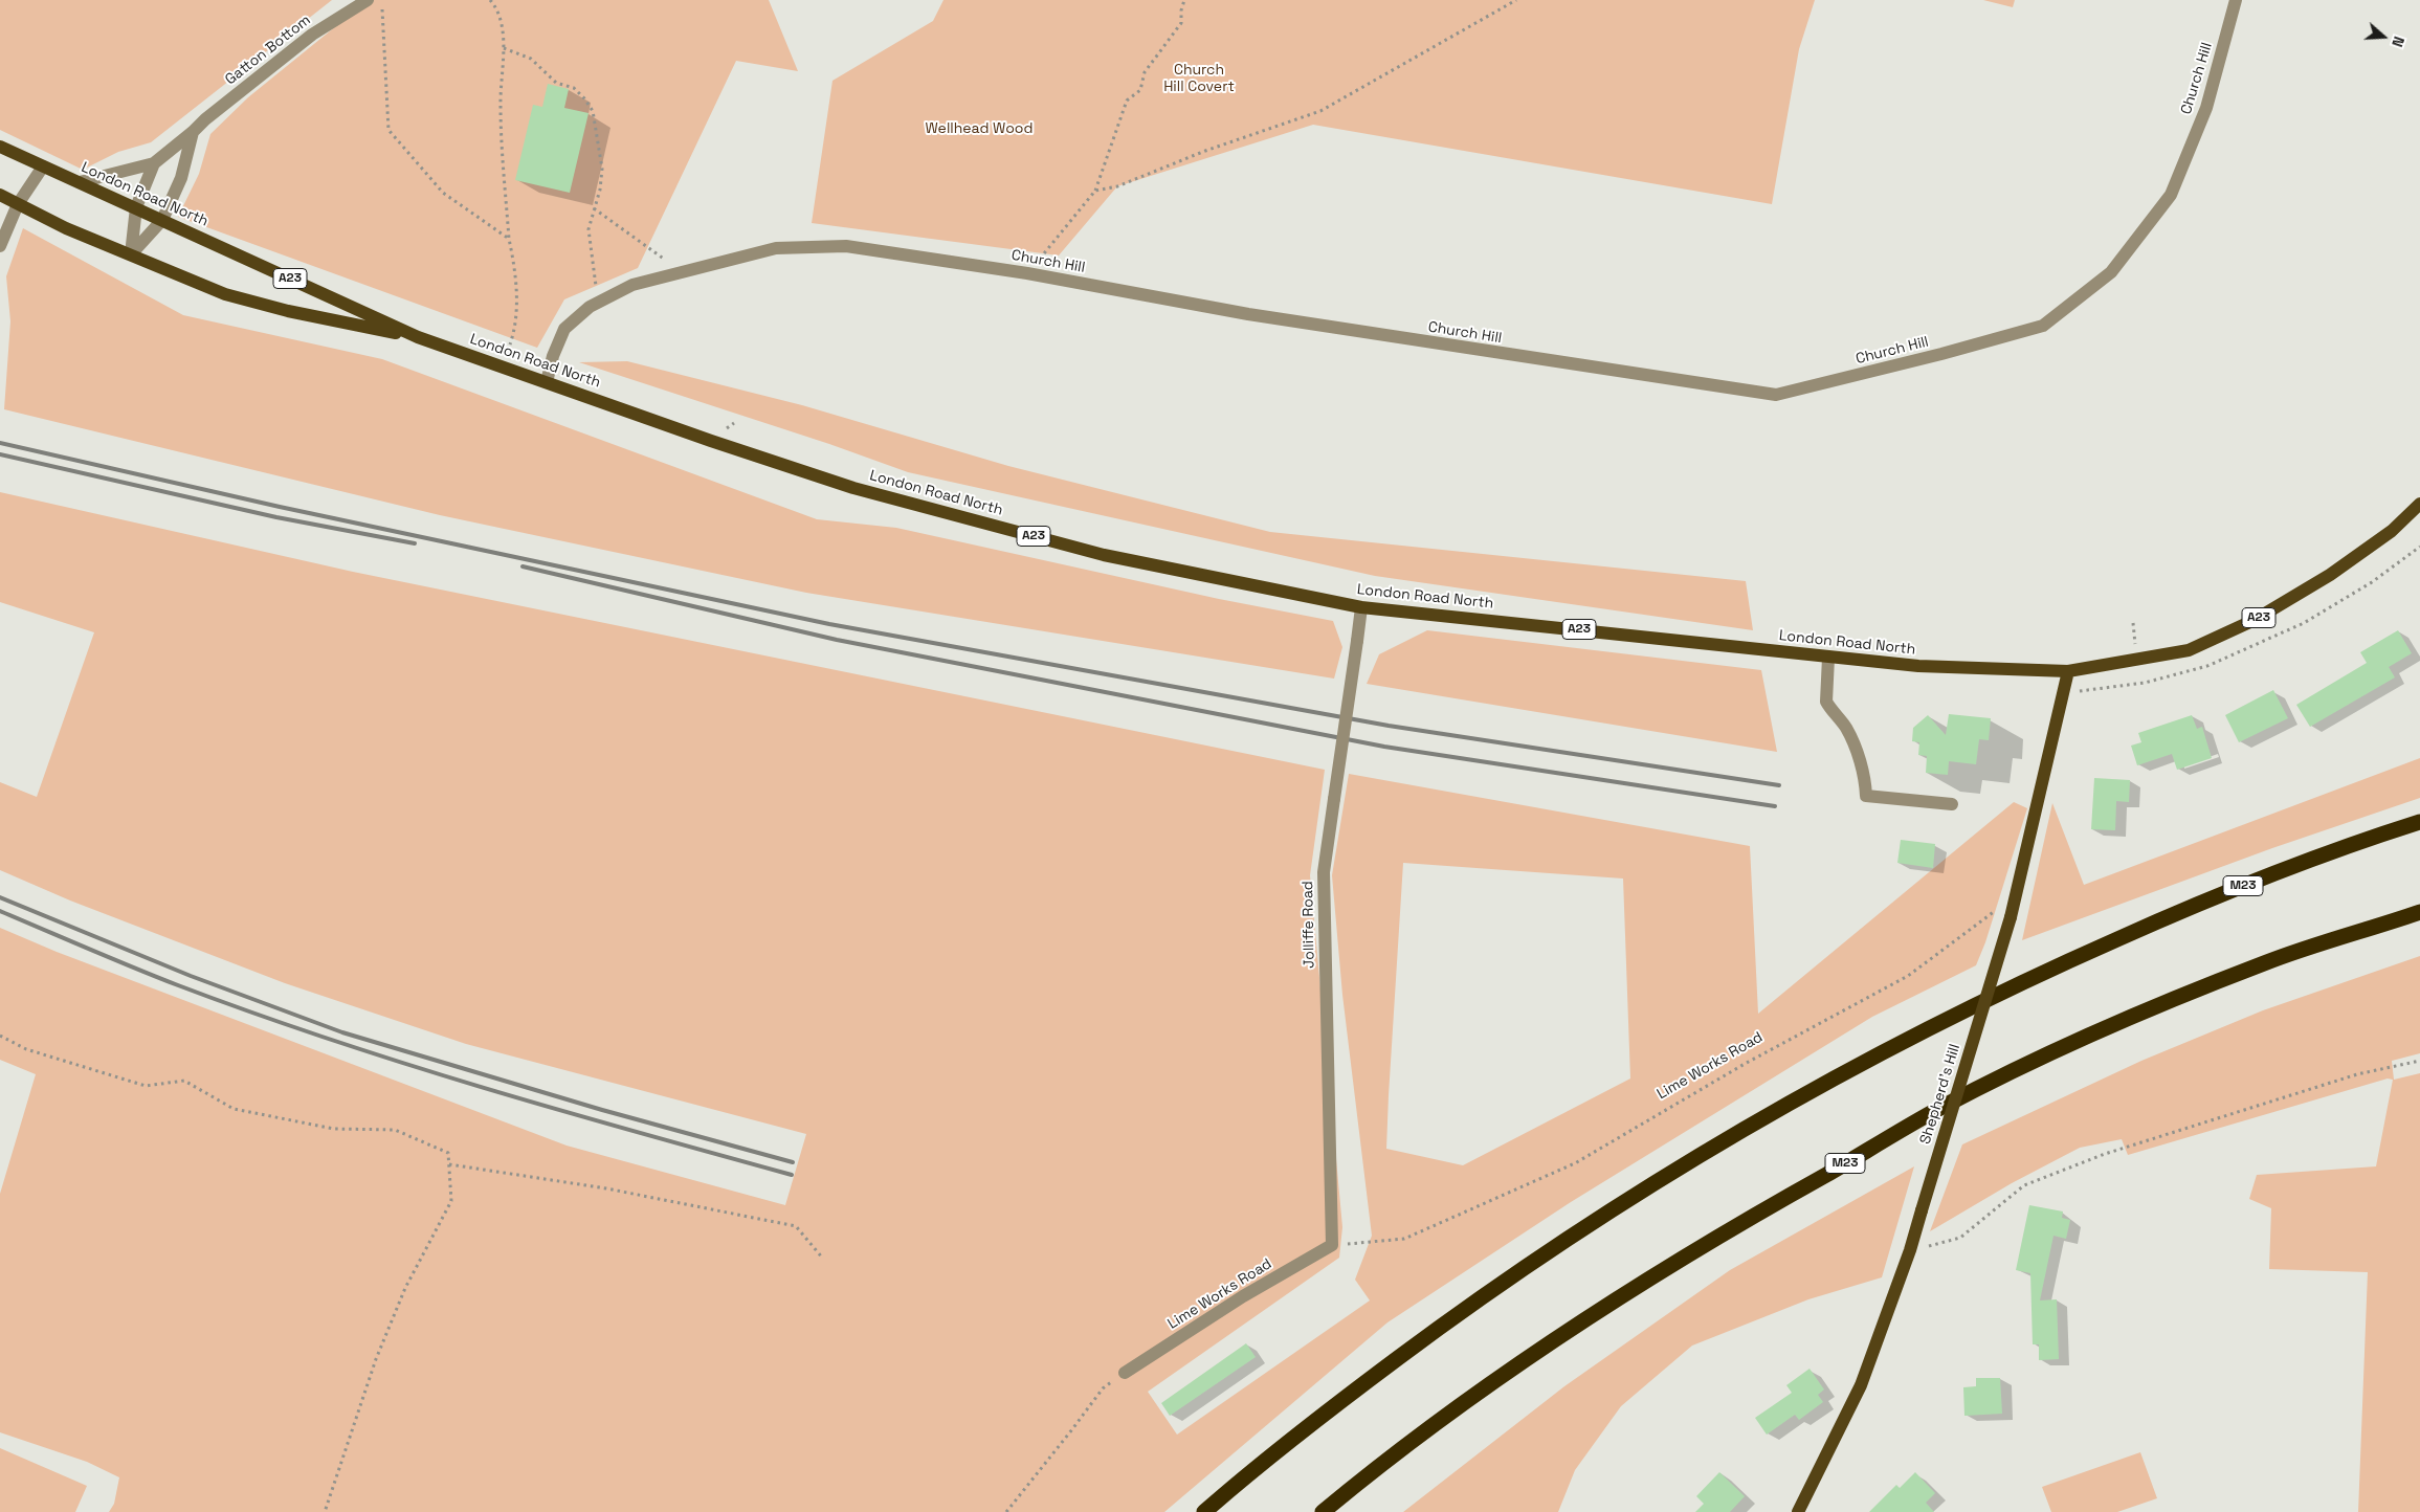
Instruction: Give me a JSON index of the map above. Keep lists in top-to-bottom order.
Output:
{
  "streets": {
    "highway": ["M23"],
    "main road": ["London Road North", "A23", "Shepherd's Hill"],
    "street": [
      "Gatton Bottom",
      "Church Hill",
      "Jolliffe Road",
      "Lime Works Road"
    ]
  },
  "crossings": [
    ["Gatton Bottom", "London Road North"],
    ["Church Hill", "London Road North"],
    ["London Road North", "Jolliffe Road"],
    ["London Road North", "Shepherd's Hill"],
    ["Jolliffe Road", "Lime Works Road"],
    ["Lime Works Road", "Shepherd's Hill"]
  ],
  "parks": ["Church Hill Covert", "Wellhead Wood"],
  "north": "right"
}
